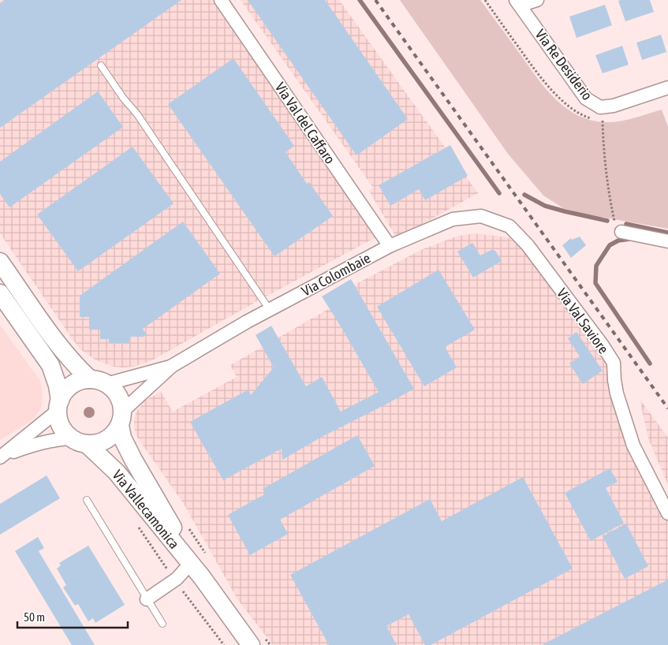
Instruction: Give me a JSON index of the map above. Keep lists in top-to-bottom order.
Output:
{
  "streets": {
    "main road": ["Via Vallecamonica"],
    "street": [
      "Via Re Desiderio",
      "Via Val del Caffaro",
      "Via Colombaie",
      "Via Val Saviore"
    ]
  },
  "crossings": [
    ["Via Val del Caffaro", "Via Colombaie"],
    ["Via Colombaie", "Via Val Saviore"],
    ["Via Colombaie", "Via Vallecamonica"]
  ],
  "scale_bar": "50 m"
}
